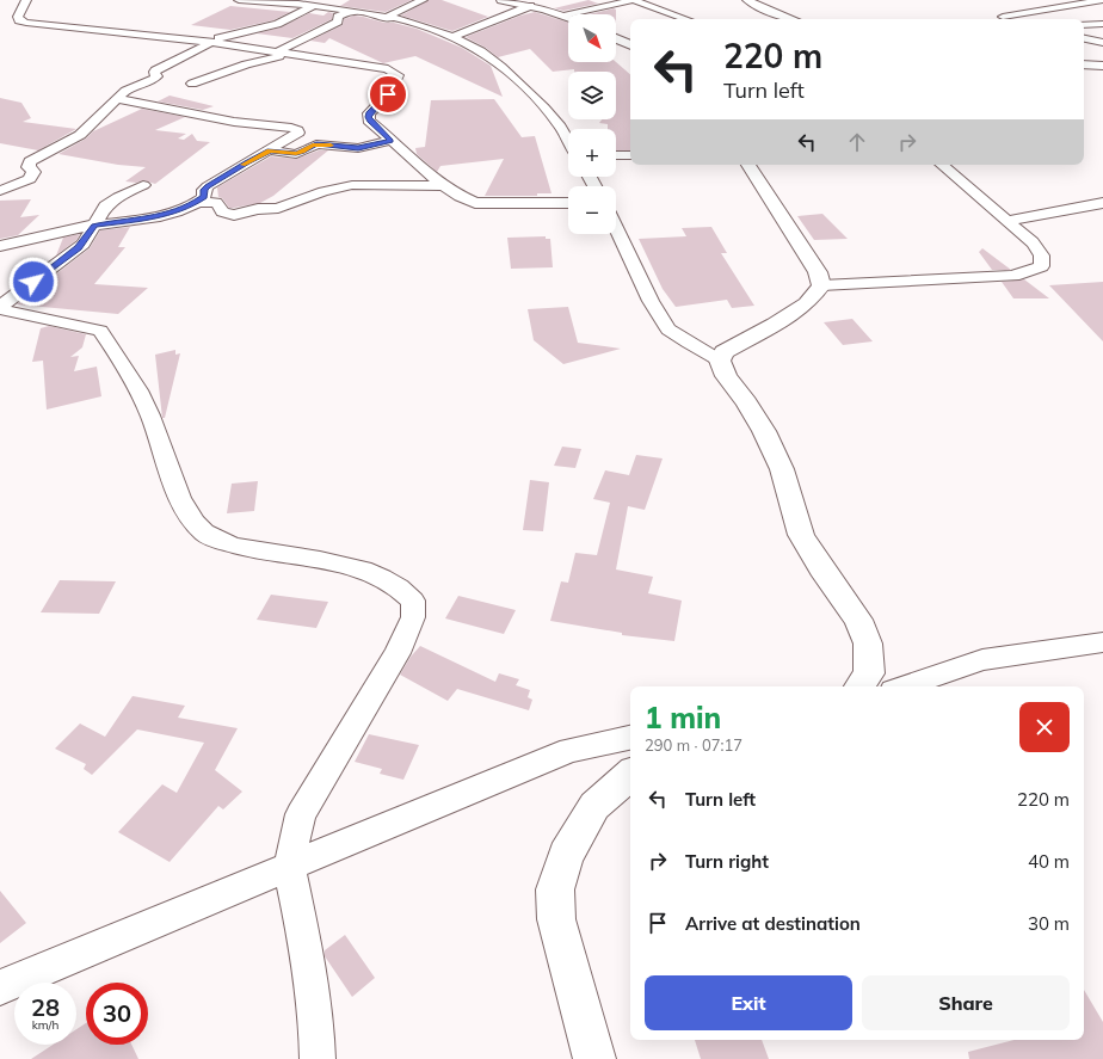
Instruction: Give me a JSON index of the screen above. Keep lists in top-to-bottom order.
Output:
{
  "north": "bottom right",
  "page": {
    "map_buttons": ["+", "−"],
    "turn": ["220 m", "Turn left"],
    "heading": ["1 min", "290 m · 07:17"],
    "list": [
      {
        "name": "Turn left",
        "value": "220 m"
      },
      {
        "name": "Turn right",
        "value": "40 m"
      },
      {
        "name": "Arrive at destination",
        "value": "30 m"
      }
    ],
    "buttons": ["Exit", "Share"],
    "speed": "28 km/h",
    "limit": "30"
  }
}
